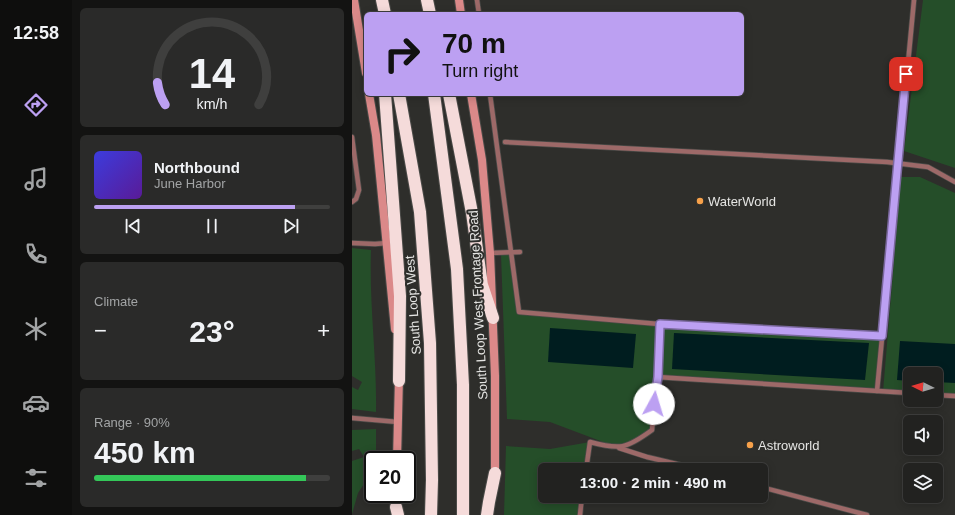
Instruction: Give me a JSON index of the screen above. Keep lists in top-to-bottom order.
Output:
{
  "streets": {
    "highway": ["South Loop West"],
    "main road": ["South Loop West Frontage Road"]
  },
  "places": ["WaterWorld", "Astroworld"],
  "north": "left",
  "page": {
    "tabs": "12:58",
    "turn": ["70 m", "Turn right"],
    "song": ["Northbound", "June Harbor"],
    "tile": [
      "Climate",
      ["Range · 90%", "450 km"]
    ],
    "heat": ["−", "23°", "+"],
    "limit": "20",
    "trip": "13:00 · 2 min · 490 m",
    "gauge": ["14", "km/h"]
  }
}
